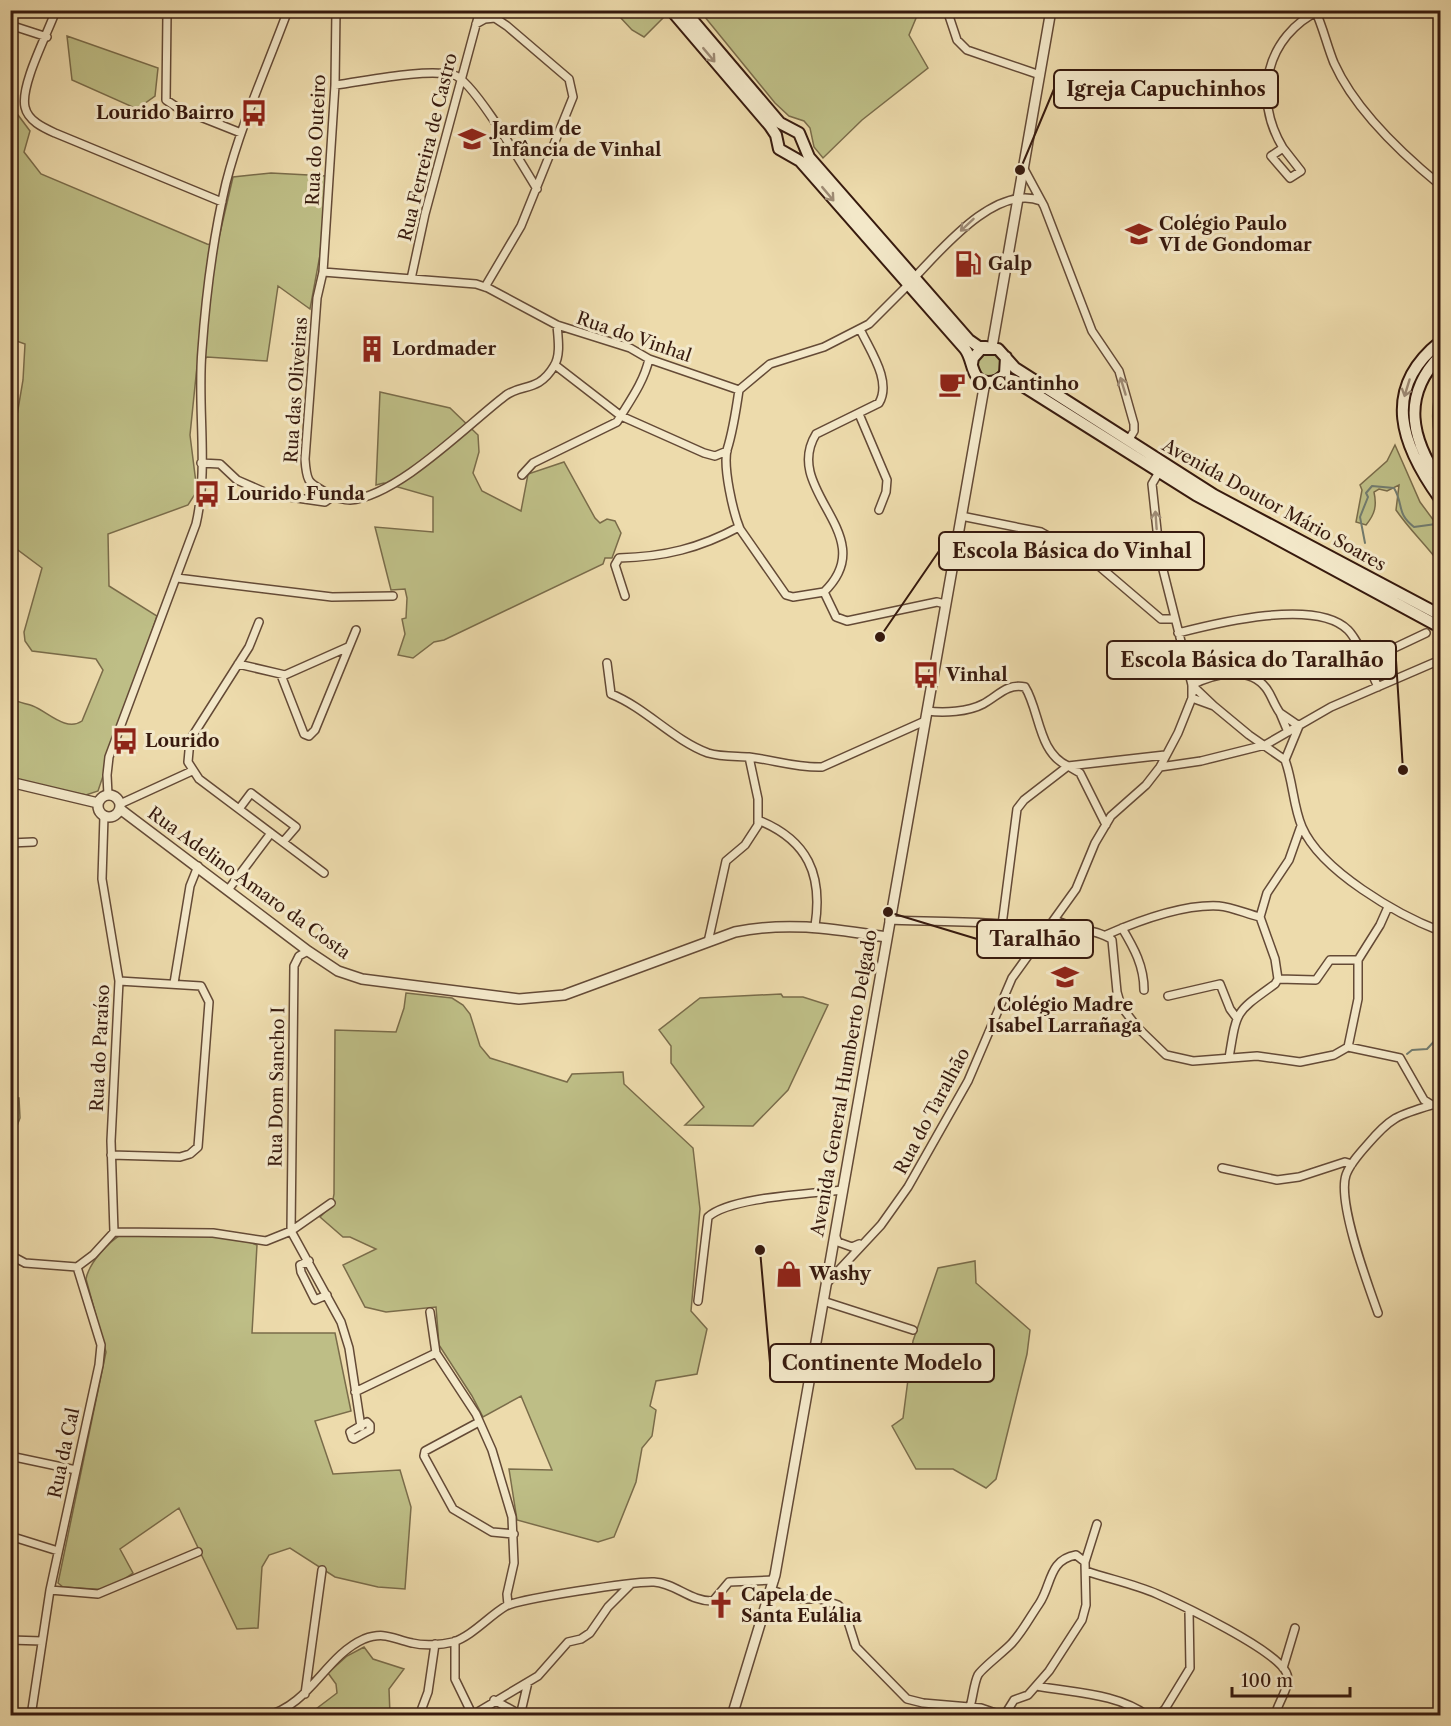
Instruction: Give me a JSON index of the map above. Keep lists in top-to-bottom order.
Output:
{
  "streets": {
    "main road": ["Avenida Doutor Mário Soares"],
    "street": [
      "Rua do Outeiro",
      "Rua Ferreira de Castro",
      "Rua do Vinhal",
      "Rua das Oliveiras",
      "Rua Adelino Amaro da Costa",
      "Rua do Paraíso",
      "Avenida General Humberto Delgado",
      "Rua Dom Sancho I",
      "Rua do Taralhão",
      "Rua da Cal"
    ]
  },
  "crossings": [
    ["Rua do Outeiro", "Rua do Vinhal"],
    ["Rua do Outeiro", "Rua das Oliveiras"],
    ["Rua Ferreira de Castro", "Rua do Vinhal"],
    ["Rua do Vinhal", "Rua das Oliveiras"],
    ["Avenida Doutor Mário Soares", "Avenida General Humberto Delgado"],
    ["Avenida Doutor Mário Soares", "Rua do Taralhão"],
    ["Rua Adelino Amaro da Costa", "Rua do Paraíso"],
    ["Rua Adelino Amaro da Costa", "Avenida General Humberto Delgado"],
    ["Rua Adelino Amaro da Costa", "Rua Dom Sancho I"],
    ["Avenida General Humberto Delgado", "Rua do Taralhão"]
  ],
  "places": {
    "bus stop": [
      "Lourido Bairro",
      "Lourido Funda",
      "Vinhal",
      "Lourido"
    ],
    "school or university": ["Jardim de Infância de Vinhal", "Colégio Paulo VI de Gondomar", "Colégio Madre Isabel Larrañaga"],
    "other": [
      "Igreja Capuchinhos",
      "Escola Básica do Vinhal",
      "Escola Básica do Taralhão",
      "Taralhão",
      "Continente Modelo"
    ],
    "fuel station": ["Galp"],
    "building": ["Lordmader"],
    "cafe": ["O Cantinho"],
    "shop": ["Washy"],
    "church": ["Capela de Santa Eulália"]
  },
  "scale_bar": "100 m"
}
